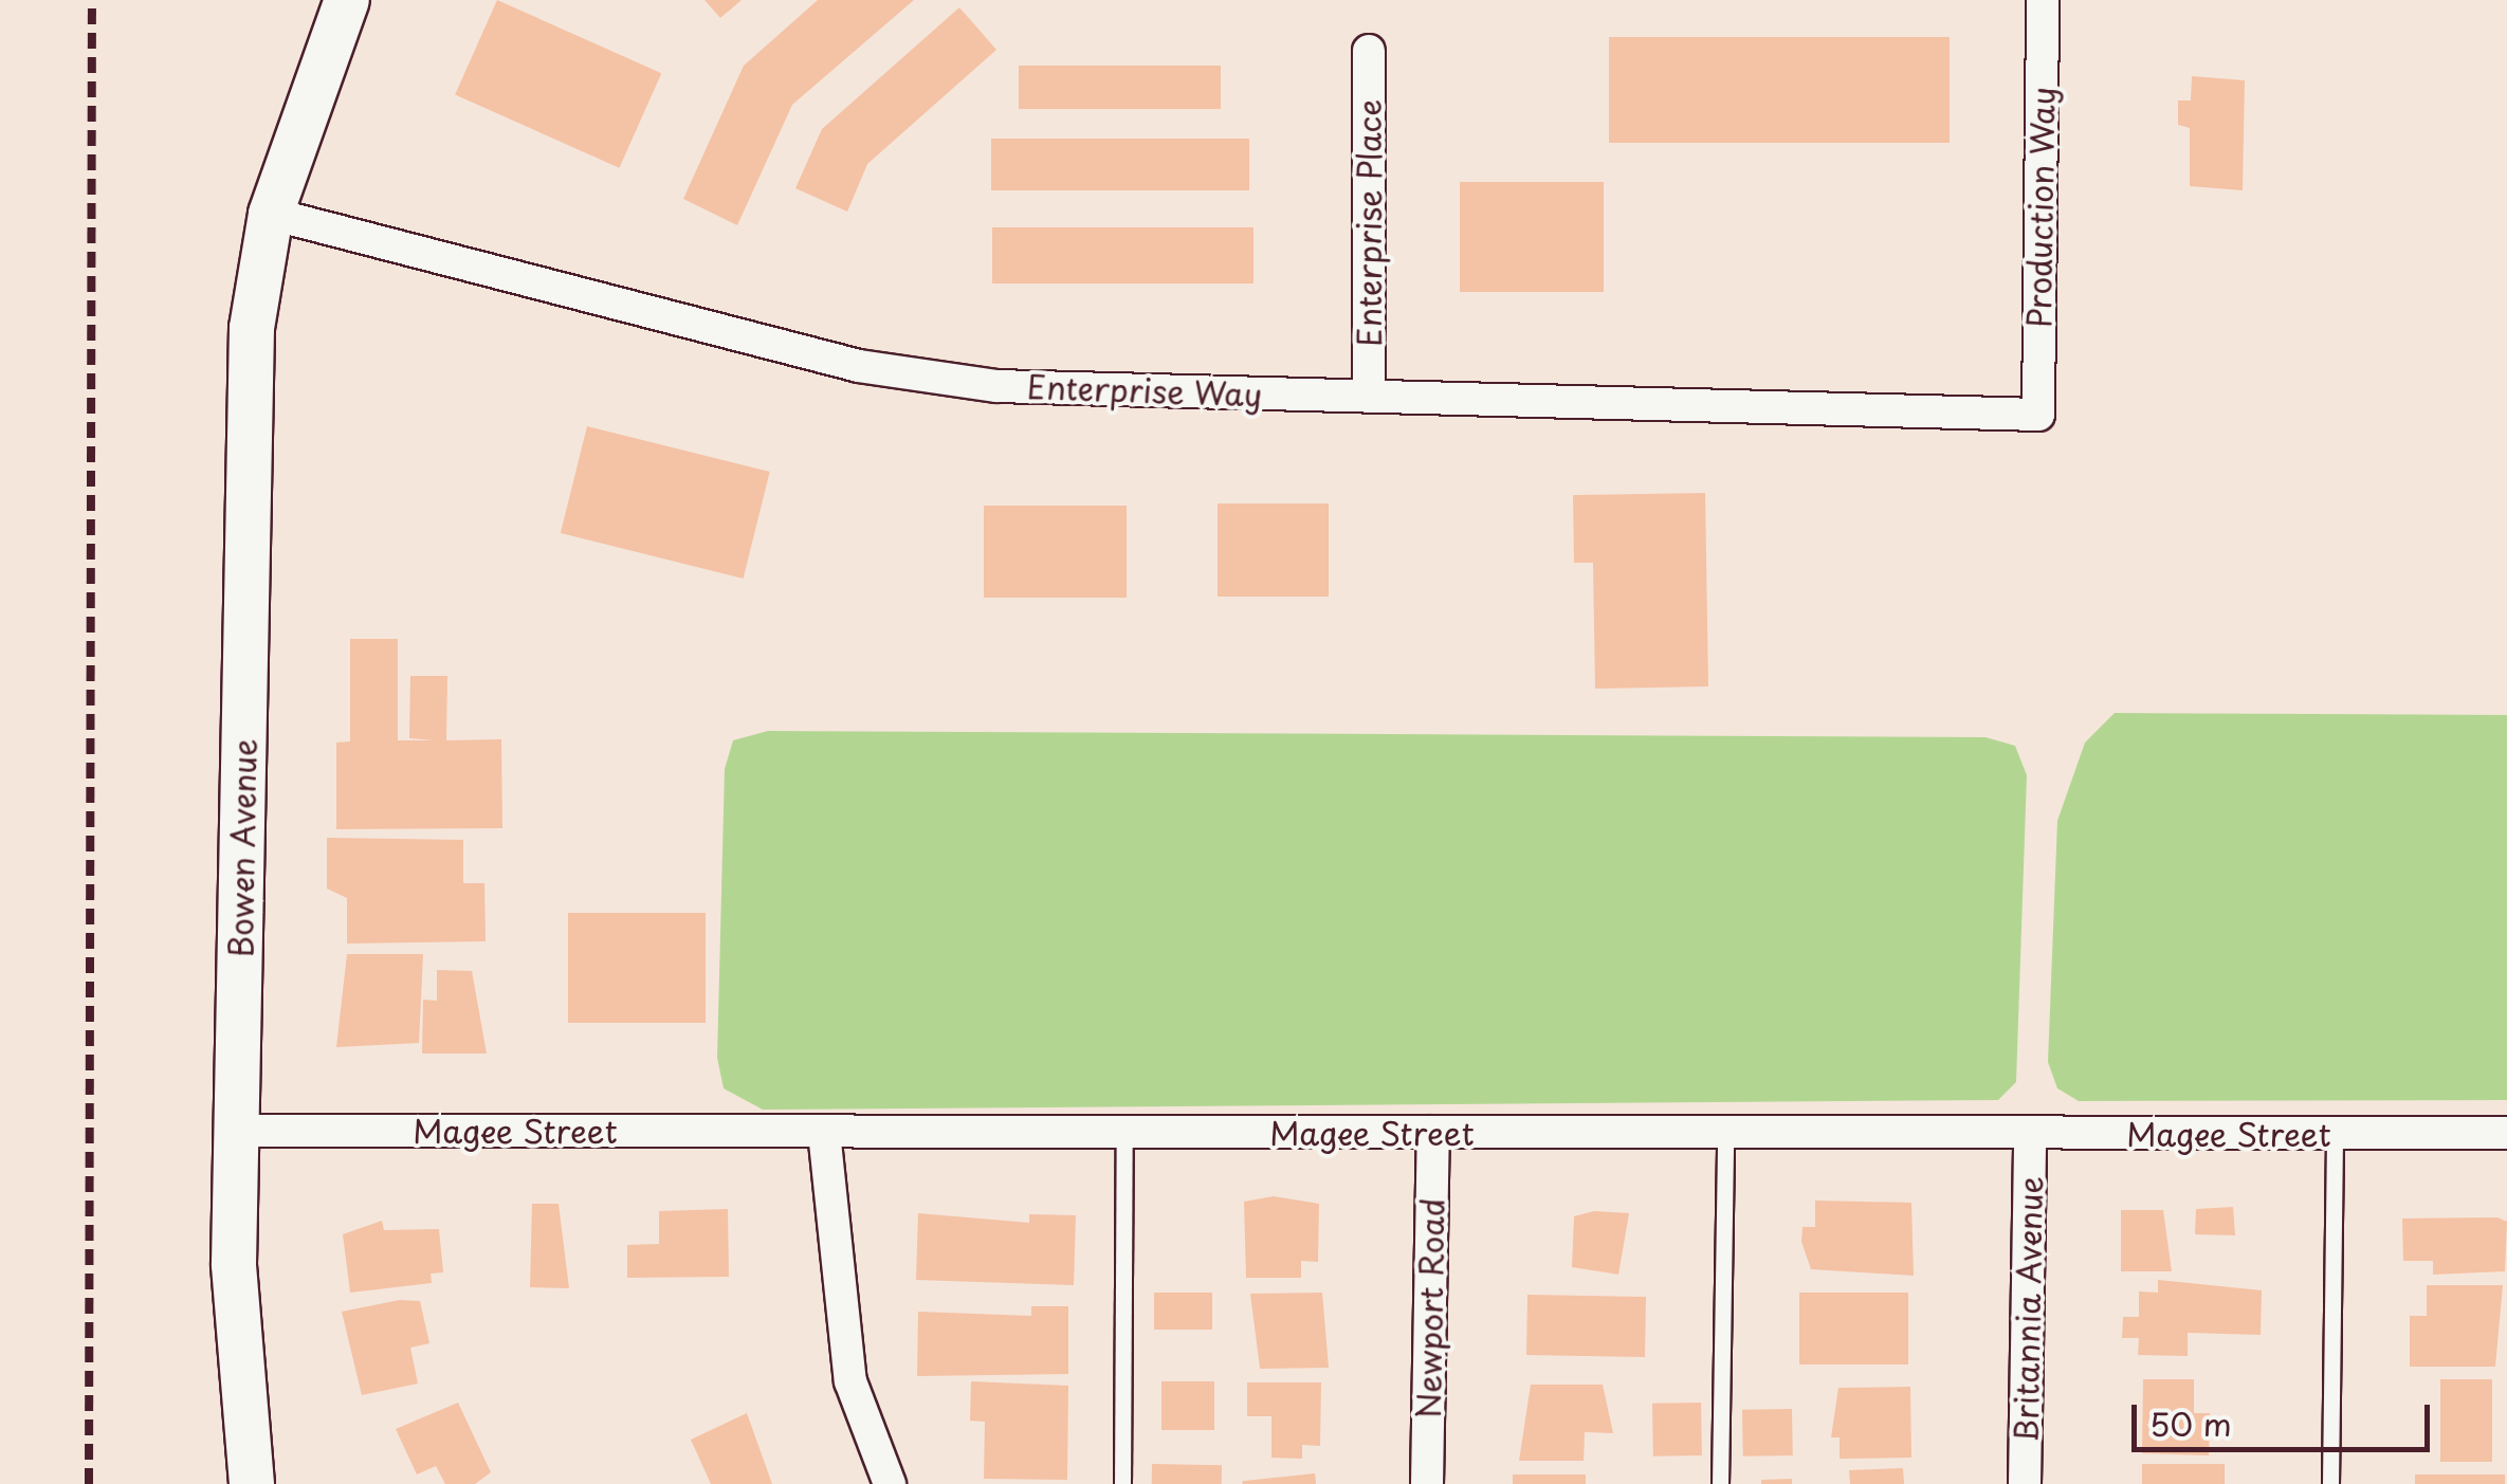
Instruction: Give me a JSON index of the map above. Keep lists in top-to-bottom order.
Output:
{
  "streets": {
    "street": [
      "Production Way",
      "Enterprise Place",
      "Enterprise Way",
      "Bowen Avenue",
      "Magee Street",
      "Newport Road",
      "Britannia Avenue"
    ]
  },
  "crossings": [
    ["Production Way", "Enterprise Way"],
    ["Enterprise Place", "Enterprise Way"],
    ["Enterprise Way", "Bowen Avenue"],
    ["Bowen Avenue", "Magee Street"],
    ["Magee Street", "Newport Road"],
    ["Magee Street", "Britannia Avenue"]
  ],
  "scale_bar": "50 m"
}
